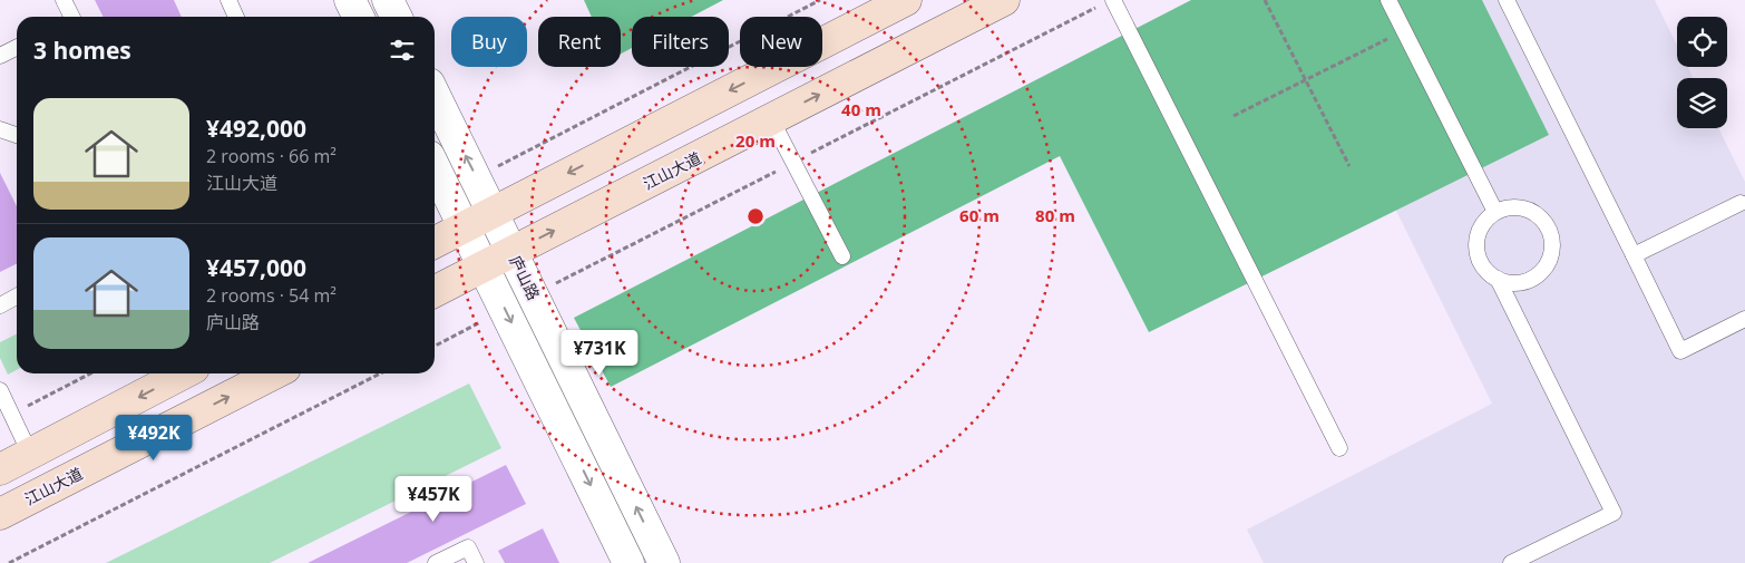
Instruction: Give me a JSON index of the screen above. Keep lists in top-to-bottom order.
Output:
{
  "streets": {
    "main road": ["江山大道"],
    "street": ["庐山路"]
  },
  "crossings": [
    ["江山大道", "庐山路"]
  ],
  "page": {
    "chip": [
      "Buy",
      "Rent",
      "Filters",
      "New"
    ],
    "heading": "3 homes",
    "list": [
      {
        "name": "¥492,000",
        "note": "2 rooms · 66 m² · 江山大道"
      },
      {
        "name": "¥457,000",
        "note": "2 rooms · 54 m² · 庐山路"
      }
    ],
    "price": ["¥731K", "¥492K", "¥457K"]
  },
  "rings": [
    "40 m",
    "20 m",
    "60 m",
    "80 m"
  ]
}
